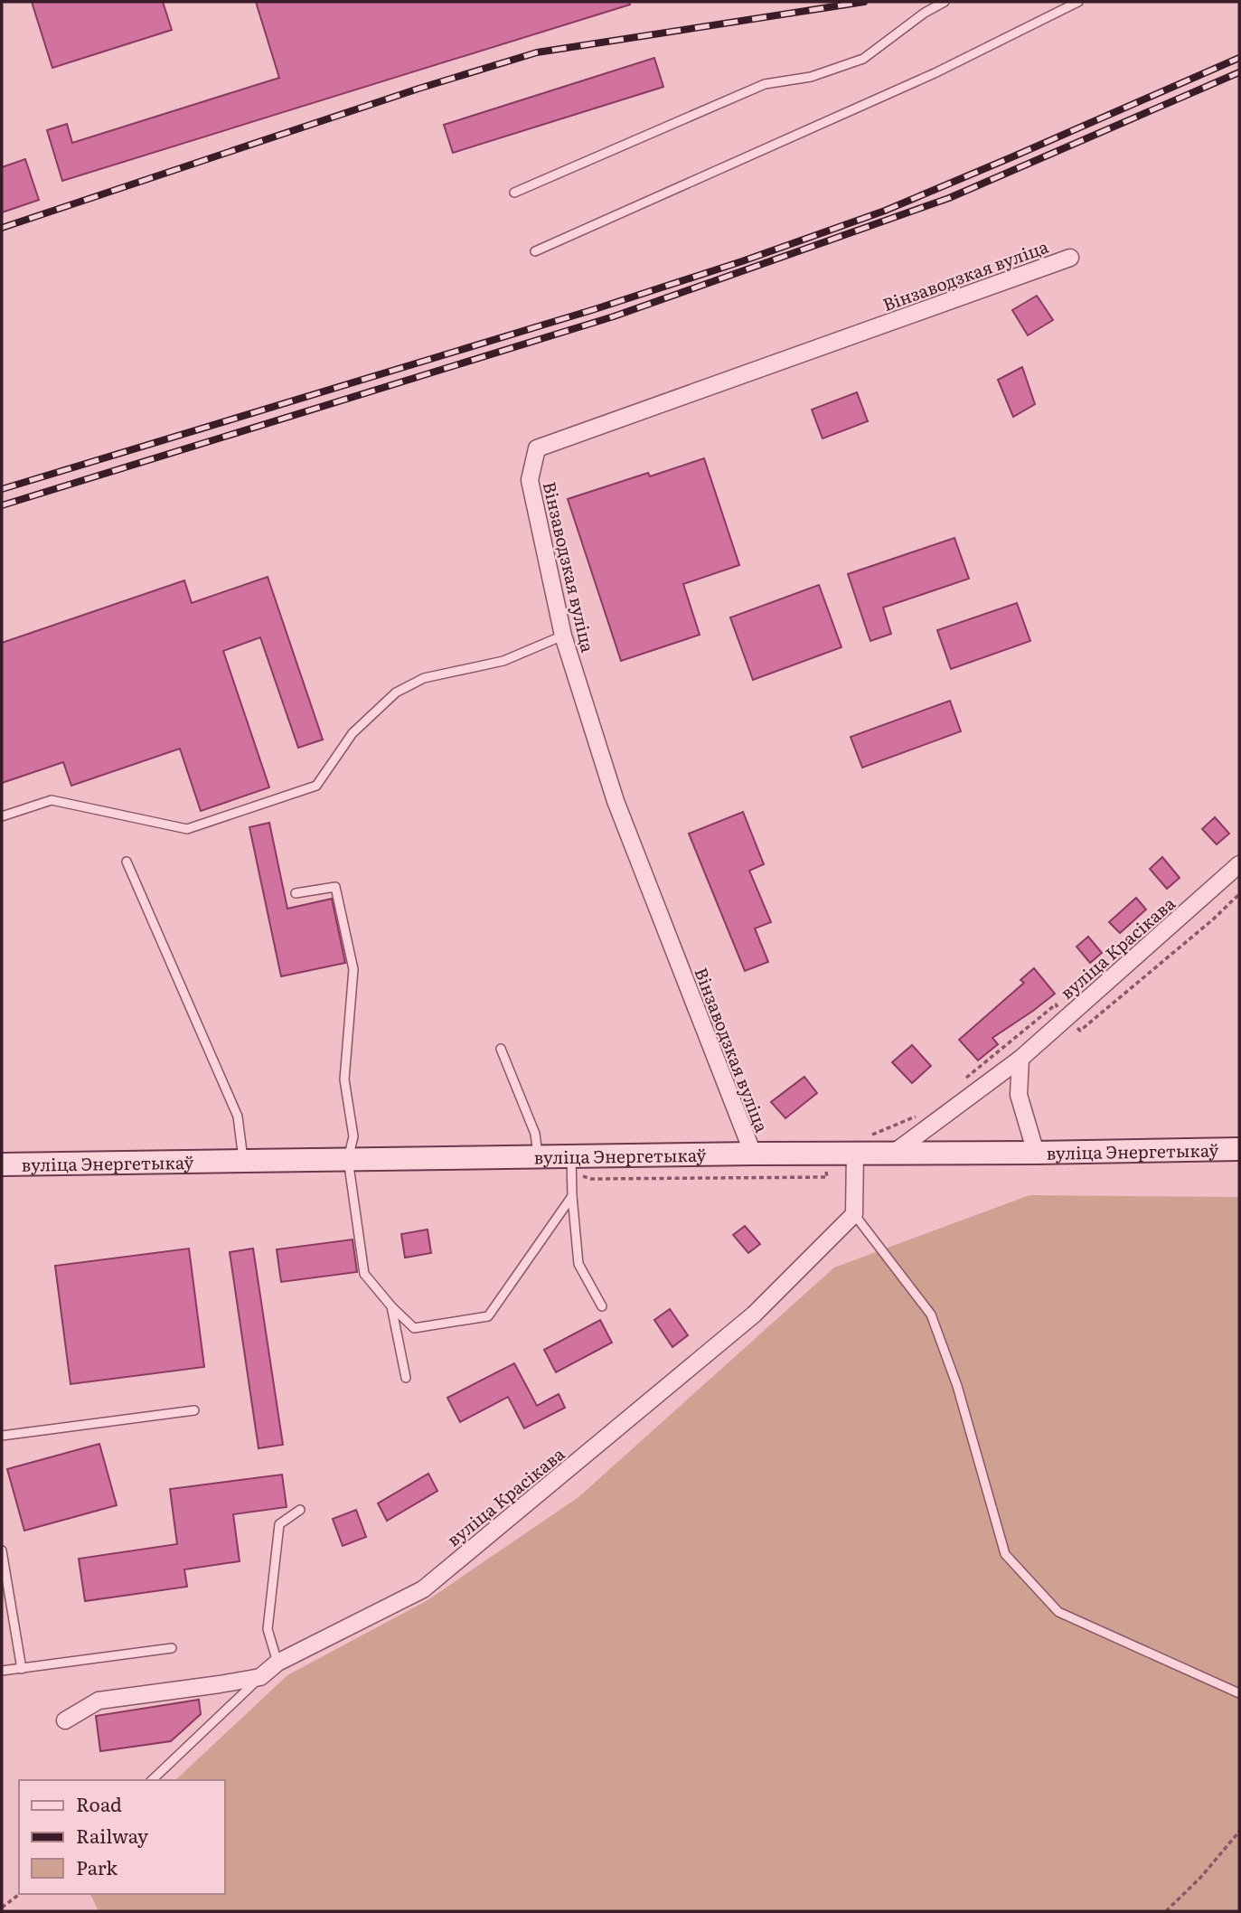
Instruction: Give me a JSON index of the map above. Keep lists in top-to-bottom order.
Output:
{
  "streets": {
    "main road": ["вуліца Энергетыкаў"],
    "street": ["Вінзаводзкая вуліца", "вуліца Красікава"]
  },
  "crossings": [
    ["Вінзаводзкая вуліца", "вуліца Энергетыкаў"],
    ["вуліца Красікава", "вуліца Энергетыкаў"]
  ],
  "legend": ["Road", "Railway", "Park"]
}
